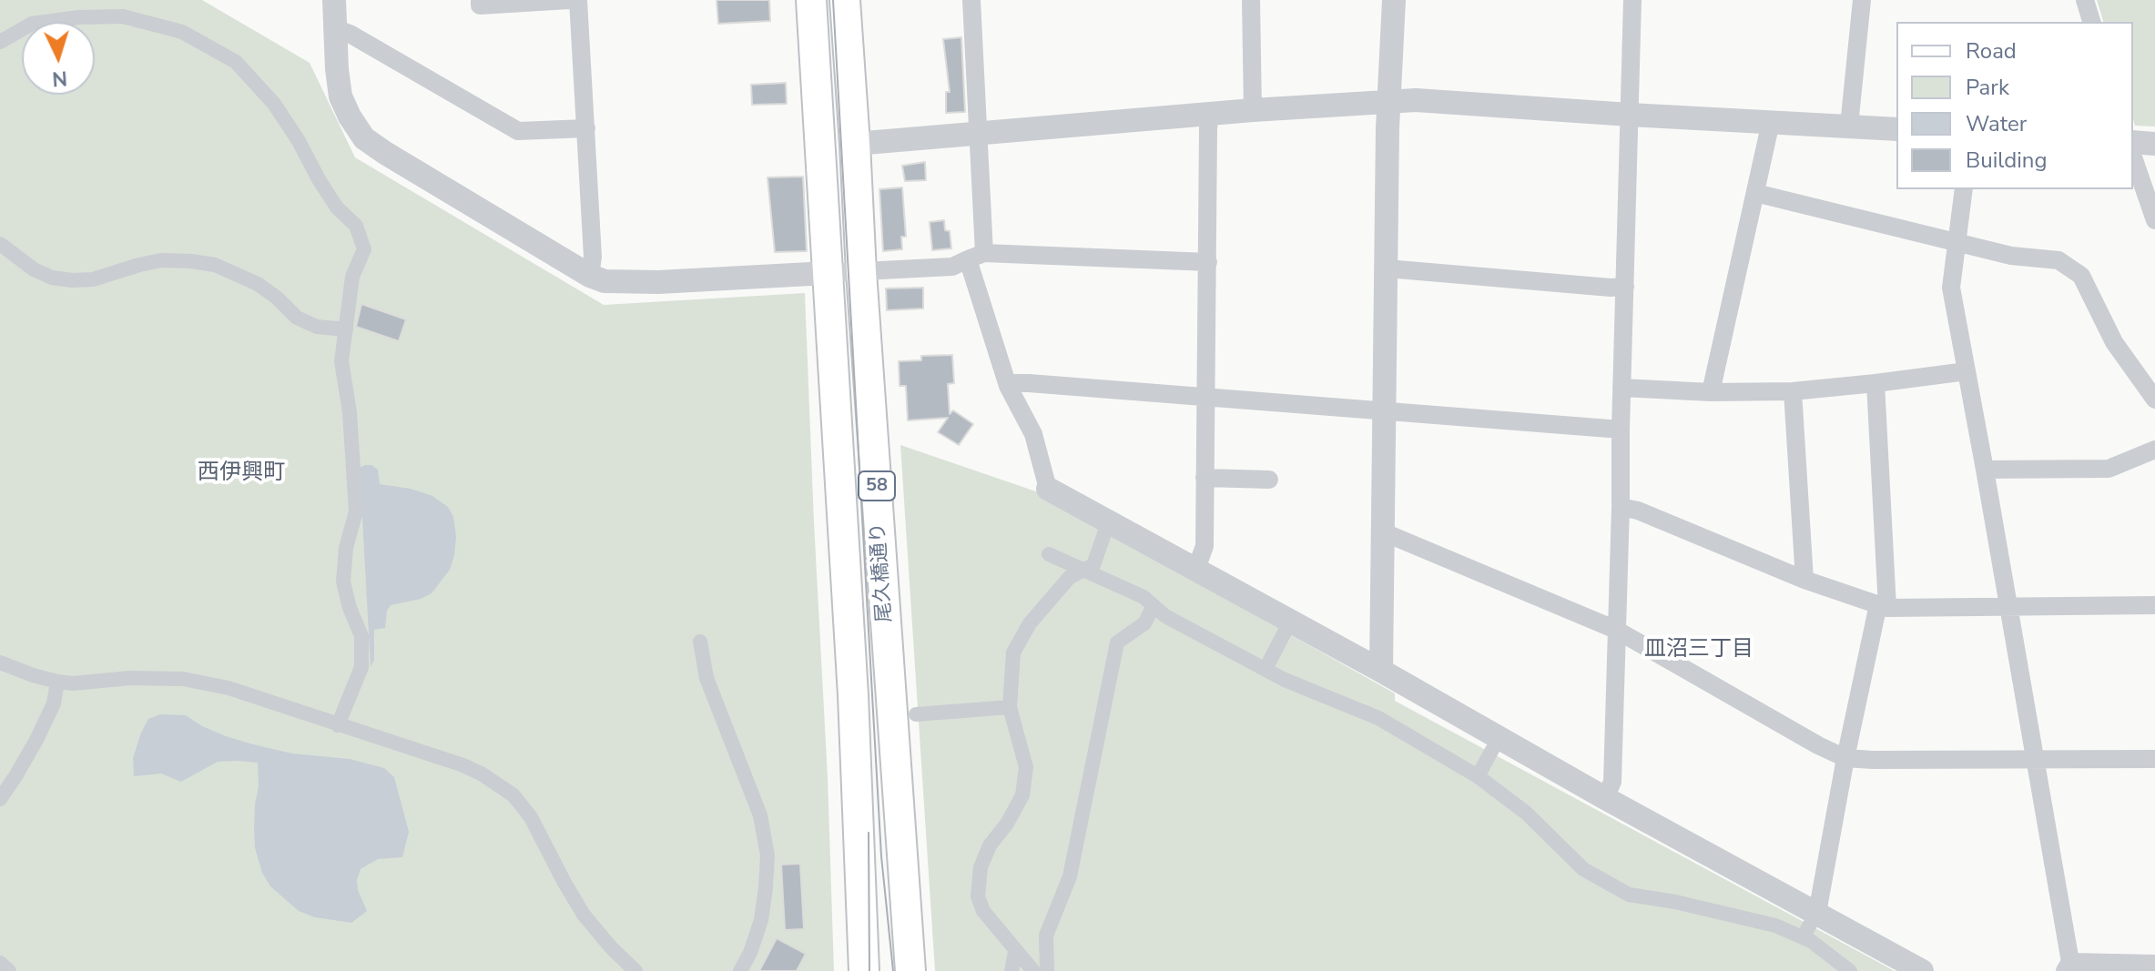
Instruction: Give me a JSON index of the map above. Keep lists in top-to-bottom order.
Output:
{
  "streets": {
    "main road": ["58", "尾久橋通り"]
  },
  "districts": ["西伊興町", "皿沼三丁目"],
  "legend": [
    "Road",
    "Park",
    "Water",
    "Building"
  ],
  "north": "bottom"
}
